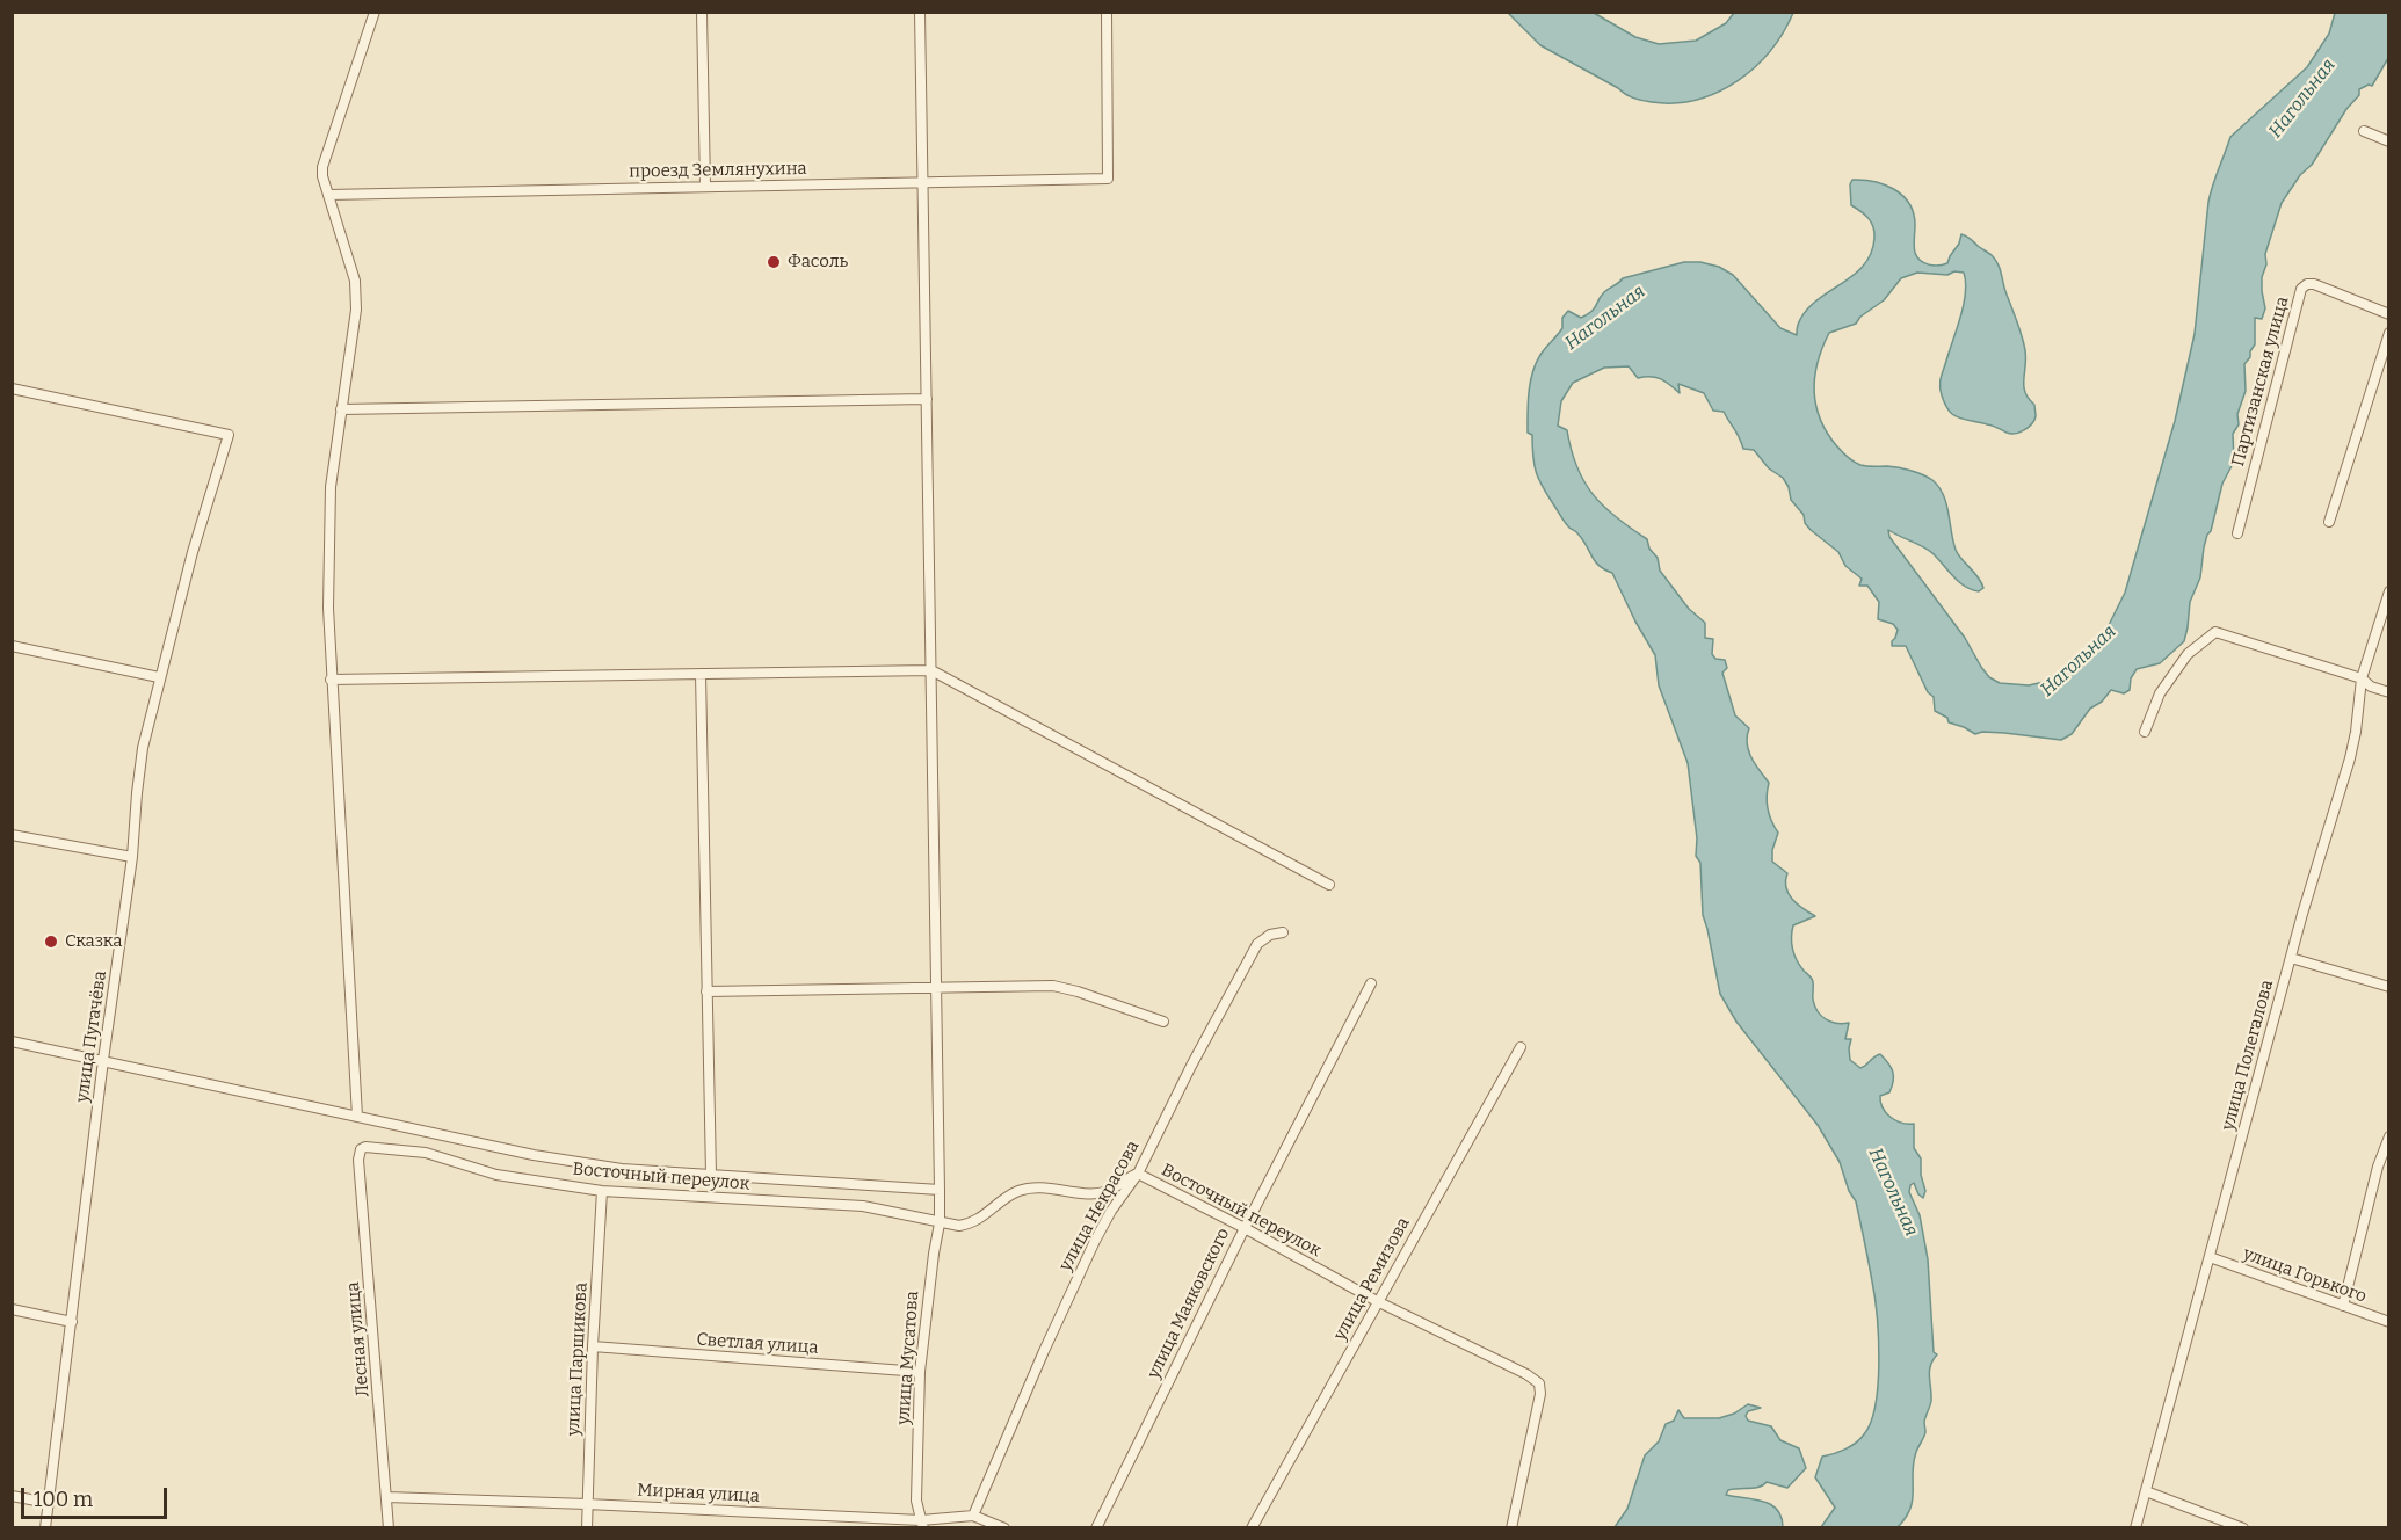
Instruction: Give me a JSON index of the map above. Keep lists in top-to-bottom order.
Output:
{
  "streets": {
    "street": [
      "проезд Землянухина",
      "Партизанская улица",
      "улица Пугачёва",
      "улица Полегалова",
      "Восточный переулок",
      "улица Некрасова",
      "улица Горького",
      "улица Ремизова",
      "улица Маяковского",
      "Лесная улица",
      "Светлая улица",
      "улица Мусатова",
      "улица Паршикова",
      "Мирная улица"
    ]
  },
  "crossings": [
    ["проезд Землянухина", "улица Мусатова"],
    ["улица Пугачёва", "Восточный переулок"],
    ["улица Полегалова", "улица Горького"],
    ["Восточный переулок", "улица Некрасова"],
    ["Восточный переулок", "улица Ремизова"],
    ["Восточный переулок", "улица Маяковского"],
    ["Восточный переулок", "Лесная улица"],
    ["Восточный переулок", "улица Мусатова"],
    ["Восточный переулок", "улица Паршикова"],
    ["улица Некрасова", "Мирная улица"],
    ["Лесная улица", "Мирная улица"],
    ["Светлая улица", "улица Мусатова"],
    ["Светлая улица", "улица Паршикова"],
    ["улица Мусатова", "Мирная улица"],
    ["улица Паршикова", "Мирная улица"]
  ],
  "water": ["Нагольная"],
  "places": ["Фасоль", "Сказка"],
  "scale_bar": "100 m"
}
